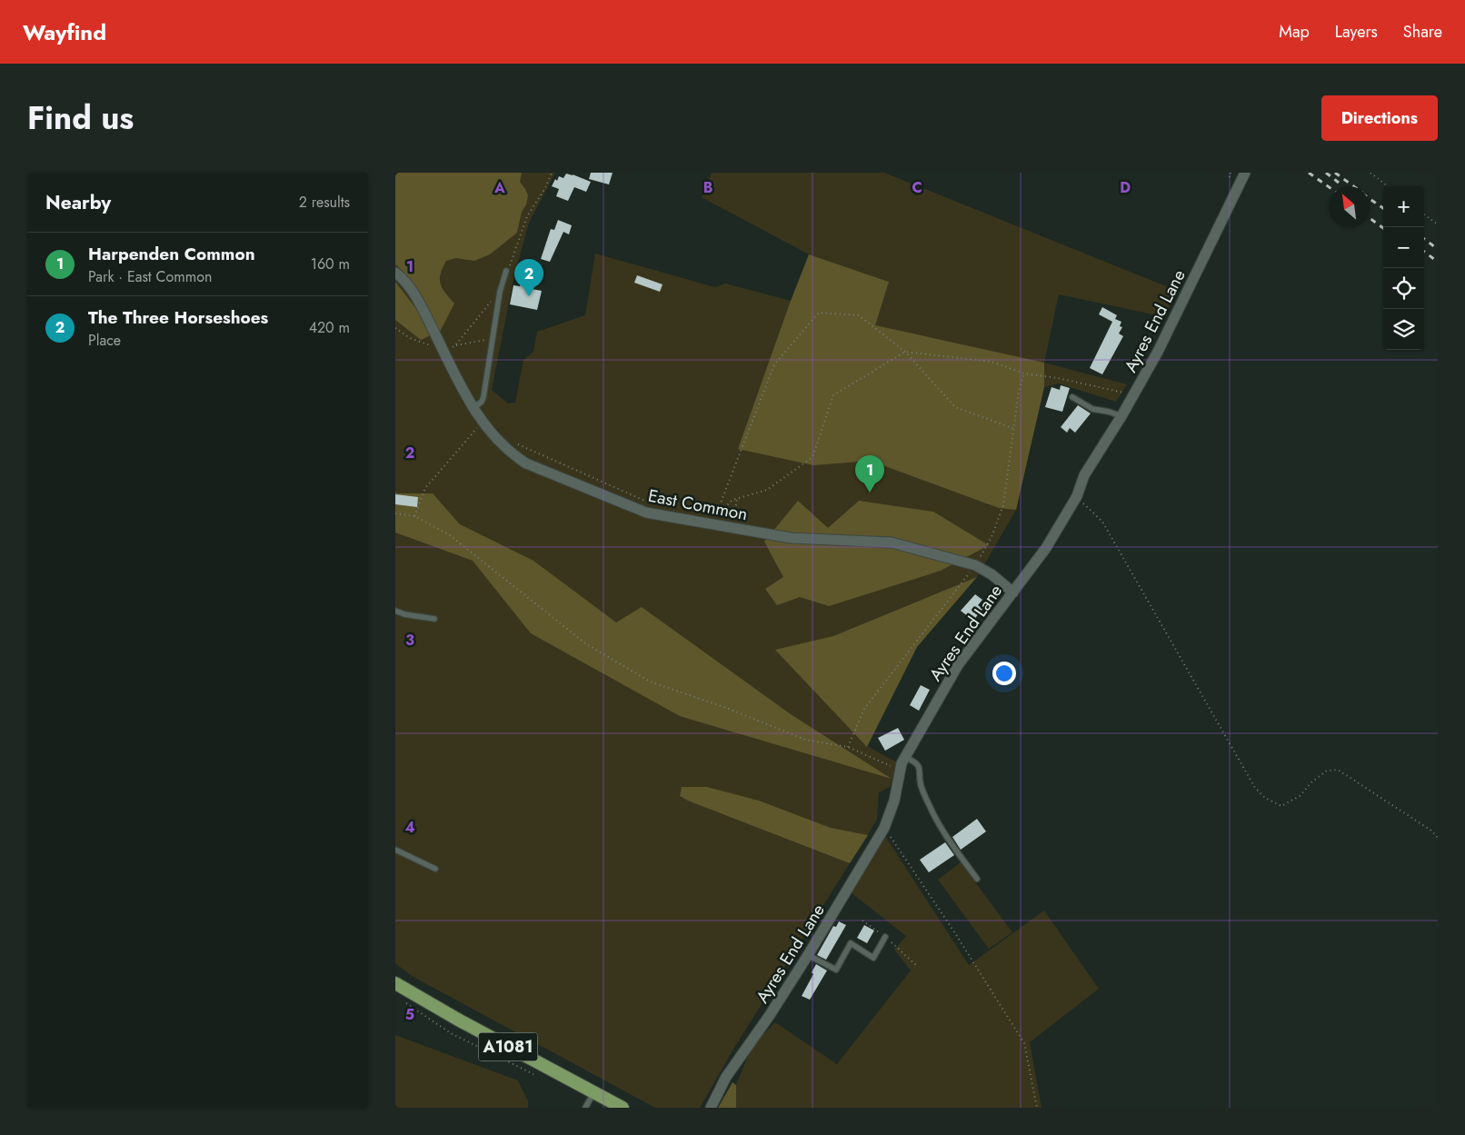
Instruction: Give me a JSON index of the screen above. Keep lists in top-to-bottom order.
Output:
{
  "streets": {
    "main road": ["A1081"],
    "street": ["Ayres End Lane", "East Common"]
  },
  "crossings": [
    ["Ayres End Lane", "East Common"]
  ],
  "north": "top left",
  "page": {
    "header": "Wayfind",
    "nav": ["Map", "Layers", "Share"],
    "title": "Find us",
    "buttons": "Directions",
    "heading": ["Nearby", "2 results"],
    "map_buttons": ["+", "−"],
    "list": [
      {
        "mark": "1",
        "name": "Harpenden Common",
        "note": "Park · East Common",
        "value": "160 m"
      },
      {
        "mark": "2",
        "name": "The Three Horseshoes",
        "note": "Place",
        "value": "420 m"
      }
    ],
    "pins": ["2", "1"]
  },
  "grid": {
    "columns": [
      "A",
      "B",
      "C",
      "D"
    ],
    "rows": [
      "1",
      "2",
      "3",
      "4",
      "5"
    ]
  }
}
